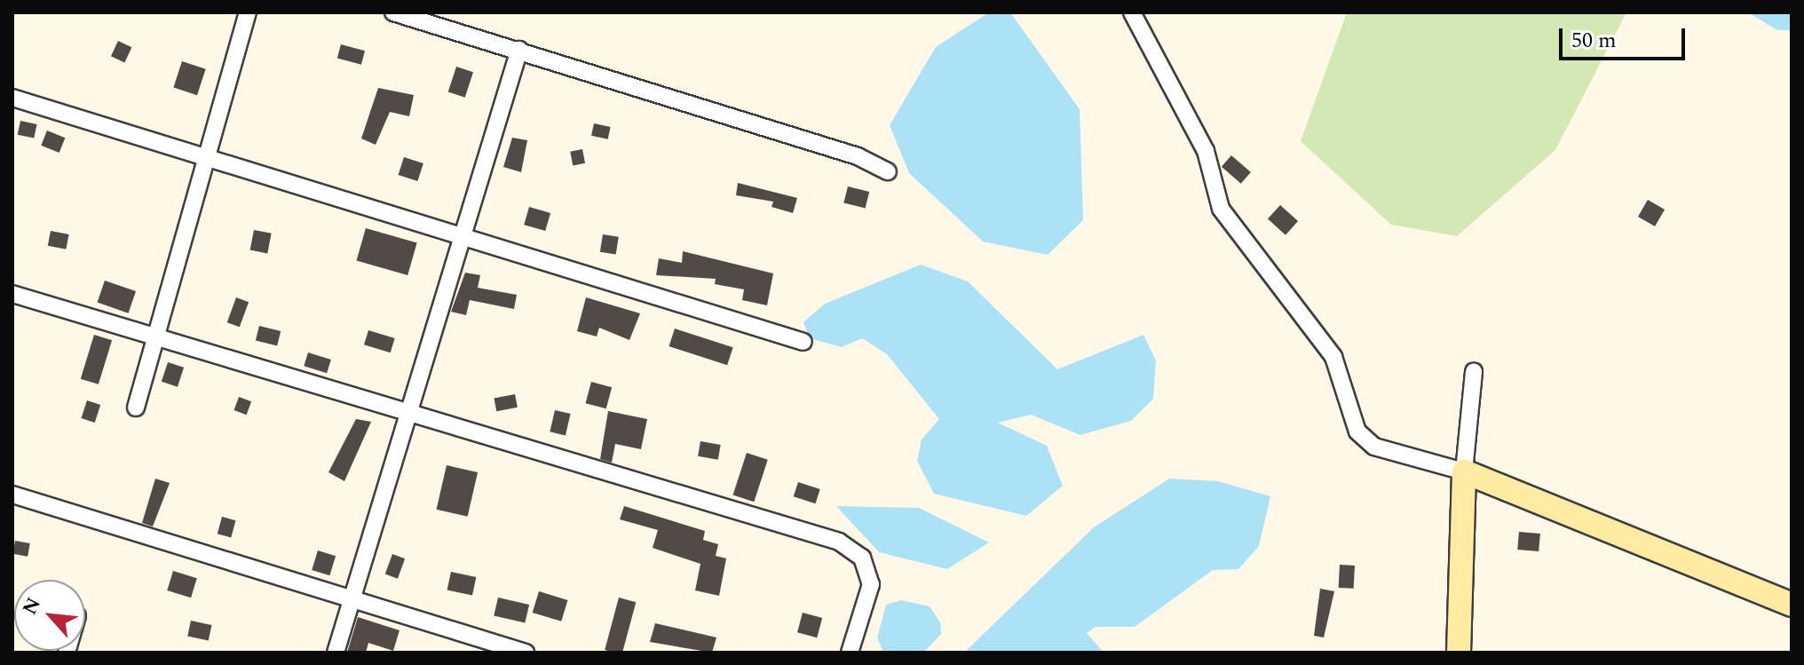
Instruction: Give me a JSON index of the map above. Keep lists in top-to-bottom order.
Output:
{
  "scale_bar": "50 m",
  "north": "top left"
}
